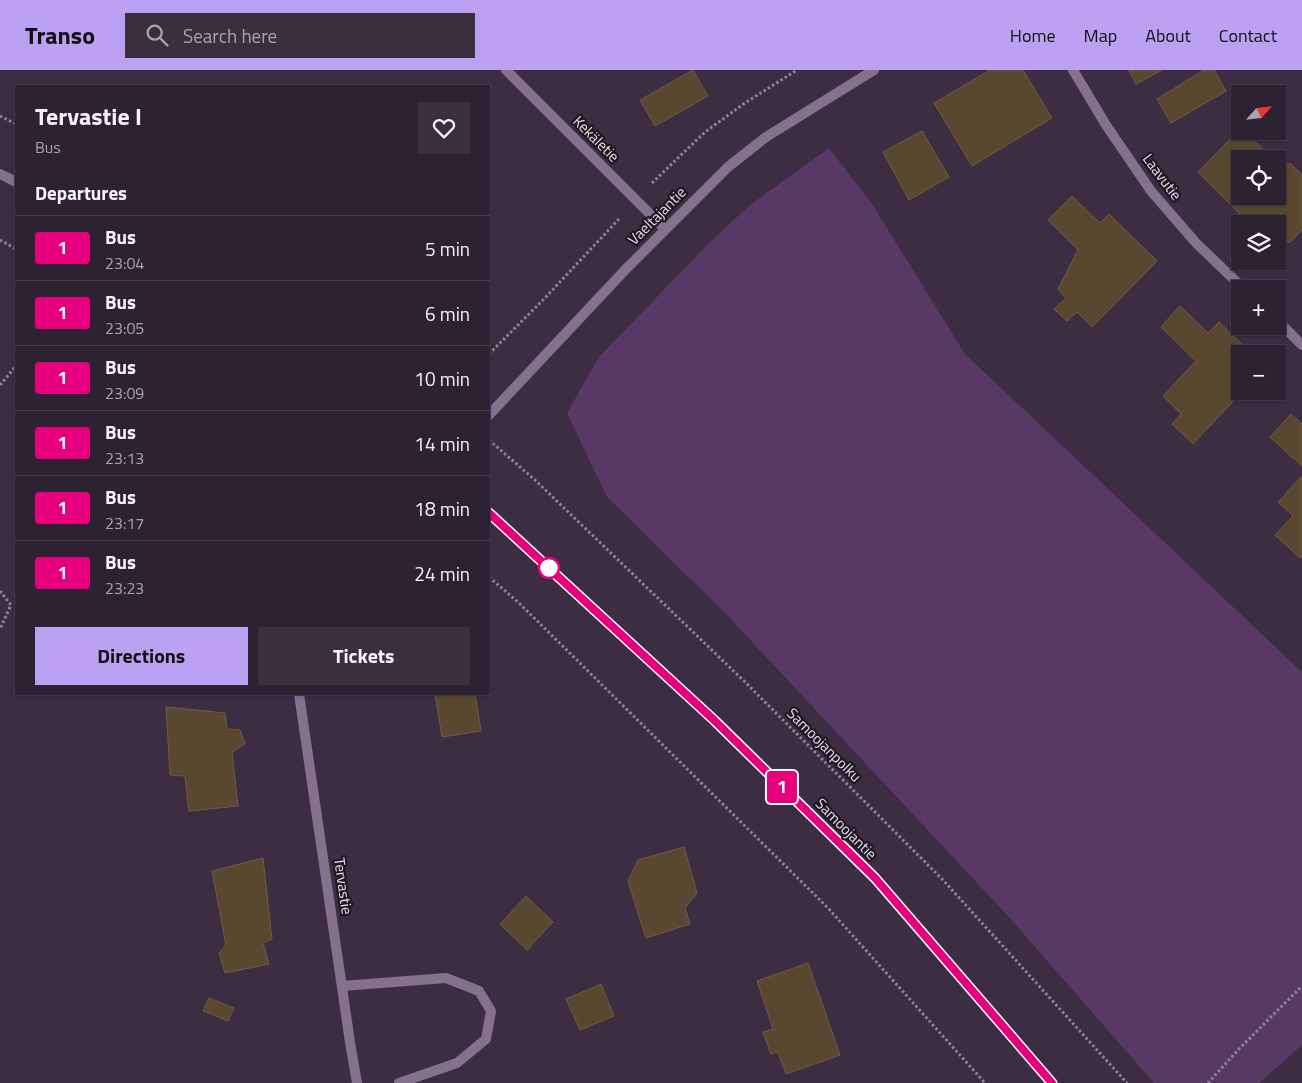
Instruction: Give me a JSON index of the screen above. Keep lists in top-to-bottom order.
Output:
{
  "streets": {
    "street": [
      "Kekäletie",
      "Laavutie",
      "Vaeltajantie",
      "Samoojantie",
      "Tervastie"
    ],
    "path": ["Samoojanpolku"]
  },
  "crossings": [
    ["Kekäletie", "Vaeltajantie"]
  ],
  "lines": ["bus line 1"],
  "north": "top right",
  "page": {
    "header": "Transo",
    "search": "Search here",
    "nav": [
      "Home",
      "Map",
      "About",
      "Contact"
    ],
    "on_map": "1",
    "map_buttons": ["+", "−"],
    "heading": [
      ["Tervastie I", "Bus"],
      "Departures"
    ],
    "list": [
      {
        "mark": "1",
        "name": "Bus",
        "note": "23:04",
        "value": "5 min"
      },
      {
        "mark": "1",
        "name": "Bus",
        "note": "23:05",
        "value": "6 min"
      },
      {
        "mark": "1",
        "name": "Bus",
        "note": "23:09",
        "value": "10 min"
      },
      {
        "mark": "1",
        "name": "Bus",
        "note": "23:13",
        "value": "14 min"
      },
      {
        "mark": "1",
        "name": "Bus",
        "note": "23:17",
        "value": "18 min"
      },
      {
        "mark": "1",
        "name": "Bus",
        "note": "23:23",
        "value": "24 min"
      }
    ],
    "buttons": ["Directions", "Tickets"]
  }
}
